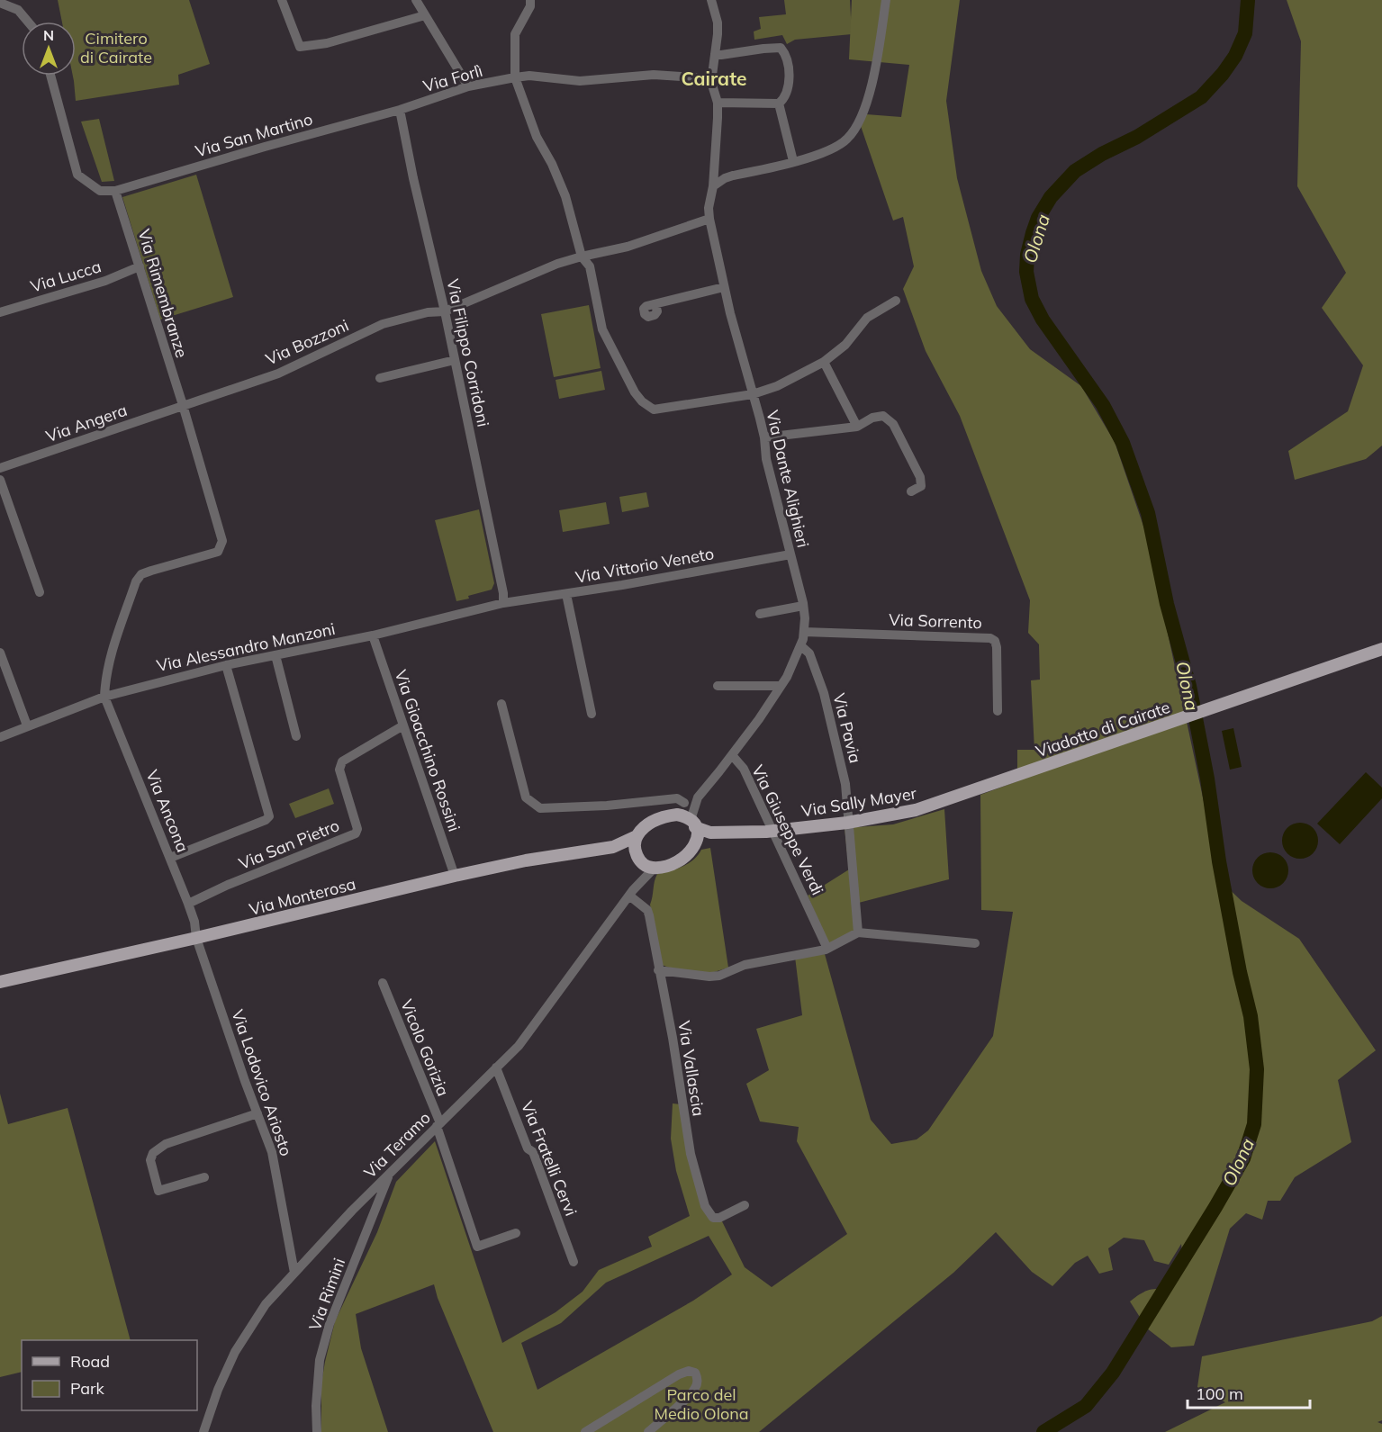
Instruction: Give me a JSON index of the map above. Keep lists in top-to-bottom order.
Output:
{
  "streets": {
    "main road": ["Viadotto di Cairate", "Via Sally Mayer", "Via Monterosa"],
    "street": [
      "Via Forlì",
      "Via San Martino",
      "Via Lucca",
      "Via Rimembranze",
      "Via Bozzoni",
      "Via Filippo Corridoni",
      "Via Angera",
      "Via Dante Alighieri",
      "Via Vittorio Veneto",
      "Via Sorrento",
      "Via Alessandro Manzoni",
      "Via Pavia",
      "Via Gioacchino Rossini",
      "Via Ancona",
      "Via Giuseppe Verdi",
      "Via San Pietro",
      "Vicolo Gorizia",
      "Via Vallascia",
      "Via Lodovico Ariosto",
      "Via Teramo",
      "Via Fratelli Cervi",
      "Via Rimini"
    ]
  },
  "crossings": [
    ["Via Forlì", "Via San Martino"],
    ["Via Forlì", "Via Filippo Corridoni"],
    ["Via San Martino", "Via Rimembranze"],
    ["Via San Martino", "Via Filippo Corridoni"],
    ["Via Lucca", "Via Rimembranze"],
    ["Via Rimembranze", "Via Bozzoni"],
    ["Via Rimembranze", "Via Angera"],
    ["Via Rimembranze", "Via Alessandro Manzoni"],
    ["Via Rimembranze", "Via Ancona"],
    ["Via Bozzoni", "Via Filippo Corridoni"],
    ["Via Bozzoni", "Via Angera"],
    ["Via Bozzoni", "Via Dante Alighieri"],
    ["Via Filippo Corridoni", "Via Vittorio Veneto"],
    ["Via Filippo Corridoni", "Via Alessandro Manzoni"],
    ["Via Dante Alighieri", "Via Vittorio Veneto"],
    ["Via Dante Alighieri", "Via Sorrento"],
    ["Via Dante Alighieri", "Via Pavia"],
    ["Via Dante Alighieri", "Via Sally Mayer"],
    ["Via Dante Alighieri", "Via Giuseppe Verdi"],
    ["Via Dante Alighieri", "Via Monterosa"],
    ["Via Dante Alighieri", "Via Teramo"],
    ["Via Vittorio Veneto", "Via Alessandro Manzoni"],
    ["Via Alessandro Manzoni", "Via Gioacchino Rossini"],
    ["Via Alessandro Manzoni", "Via Ancona"],
    ["Via Pavia", "Via Sally Mayer"],
    ["Viadotto di Cairate", "Via Sally Mayer"],
    ["Via Gioacchino Rossini", "Via San Pietro"],
    ["Via Gioacchino Rossini", "Via Monterosa"],
    ["Via Sally Mayer", "Via Giuseppe Verdi"],
    ["Via Sally Mayer", "Via Monterosa"],
    ["Via Sally Mayer", "Via Teramo"],
    ["Via Ancona", "Via San Pietro"],
    ["Via Ancona", "Via Monterosa"],
    ["Via Ancona", "Via Lodovico Ariosto"],
    ["Via Monterosa", "Via Lodovico Ariosto"],
    ["Via Monterosa", "Via Teramo"],
    ["Vicolo Gorizia", "Via Teramo"],
    ["Via Vallascia", "Via Teramo"],
    ["Via Lodovico Ariosto", "Via Teramo"],
    ["Via Teramo", "Via Fratelli Cervi"],
    ["Via Teramo", "Via Rimini"]
  ],
  "districts": ["Cairate"],
  "water": ["Olona"],
  "parks": ["Cimitero di Cairate", "Parco del Medio Olona"],
  "legend": ["Road", "Park"],
  "scale_bar": "100 m",
  "north": "top"
}
